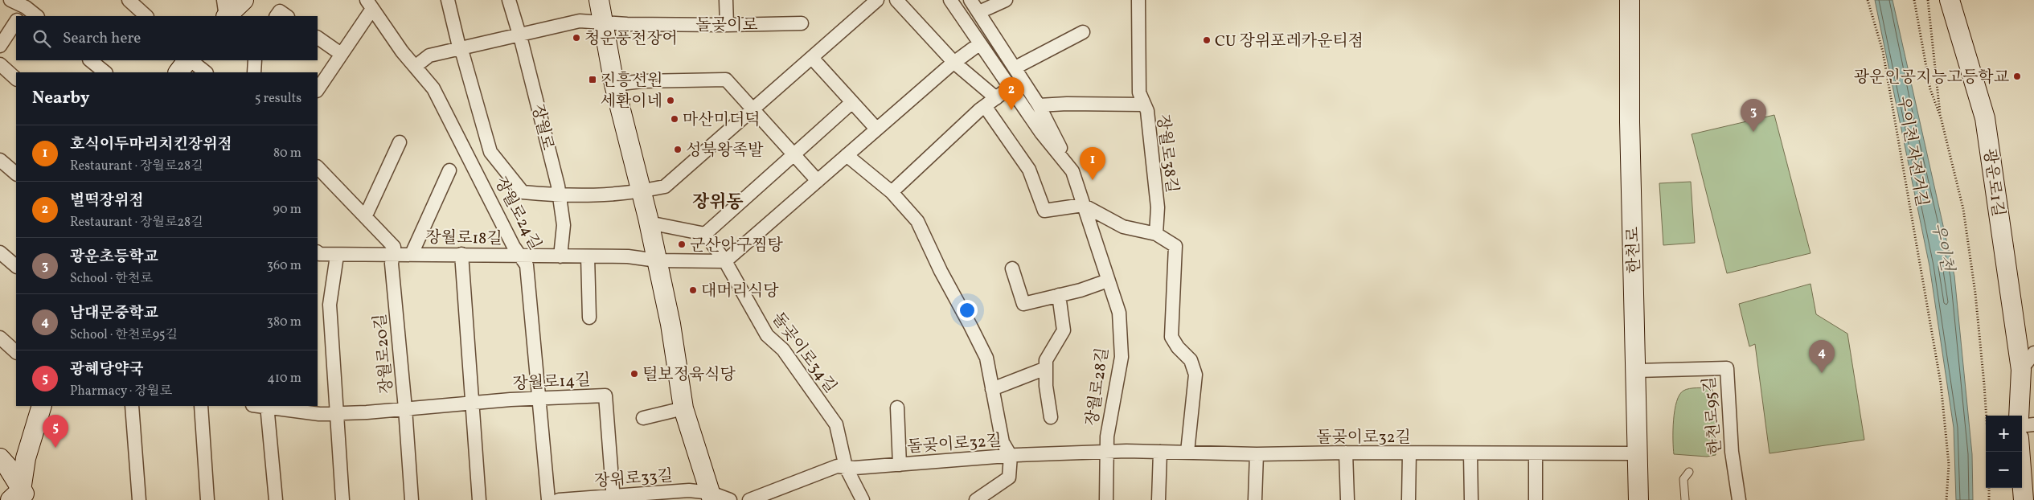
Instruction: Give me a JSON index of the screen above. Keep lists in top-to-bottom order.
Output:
{
  "streets": {
    "main road": ["광운로1길", "한천로"],
    "street": [
      "돌곶이로",
      "장월로",
      "장월로38길",
      "장월로24길",
      "장월로18길",
      "돌곶이로34길",
      "장월로20길",
      "장월로14길",
      "장월로28길",
      "한천로95길",
      "돌곶이로32길",
      "장위로33길"
    ],
    "path": ["우이천 자전거길"]
  },
  "crossings": [
    ["돌곶이로", "장월로"],
    ["돌곶이로", "장월로24길"],
    ["장월로", "장월로18길"],
    ["장월로24길", "장월로18길"],
    ["장월로24길", "장월로14길"],
    ["장월로18길", "장월로20길"],
    ["한천로", "한천로95길"],
    ["한천로", "돌곶이로32길"],
    ["돌곶이로34길", "돌곶이로32길"],
    ["장월로20길", "장월로14길"],
    ["장월로14길", "장위로33길"],
    ["장월로28길", "돌곶이로32길"]
  ],
  "districts": ["장위동"],
  "water": ["우이천"],
  "places": {
    "other": [
      "청운풍천장어",
      "CU 장위포레카운티점",
      "광운인공지능고등학교",
      "세환이네",
      "마산미더덕",
      "성북왕족발",
      "군산아구찜탕",
      "대머리식당",
      "털보정육식당"
    ],
    "transit": ["진흥선원"]
  },
  "page": {
    "search": "Search here",
    "heading": ["Nearby", "5 results"],
    "pins": [
      "2",
      "3",
      "1",
      "4",
      "5"
    ],
    "list": [
      {
        "mark": "1",
        "name": "호식이두마리치킨장위점",
        "note": "Restaurant · 장월로28길",
        "value": "80 m"
      },
      {
        "mark": "2",
        "name": "벌떡장위점",
        "note": "Restaurant · 장월로28길",
        "value": "90 m"
      },
      {
        "mark": "3",
        "name": "광운초등학교",
        "note": "School · 한천로",
        "value": "360 m"
      },
      {
        "mark": "4",
        "name": "남대문중학교",
        "note": "School · 한천로95길",
        "value": "380 m"
      },
      {
        "mark": "5",
        "name": "광혜당약국",
        "note": "Pharmacy · 장월로",
        "value": "410 m"
      }
    ],
    "map_buttons": ["+", "−"]
  }
}
